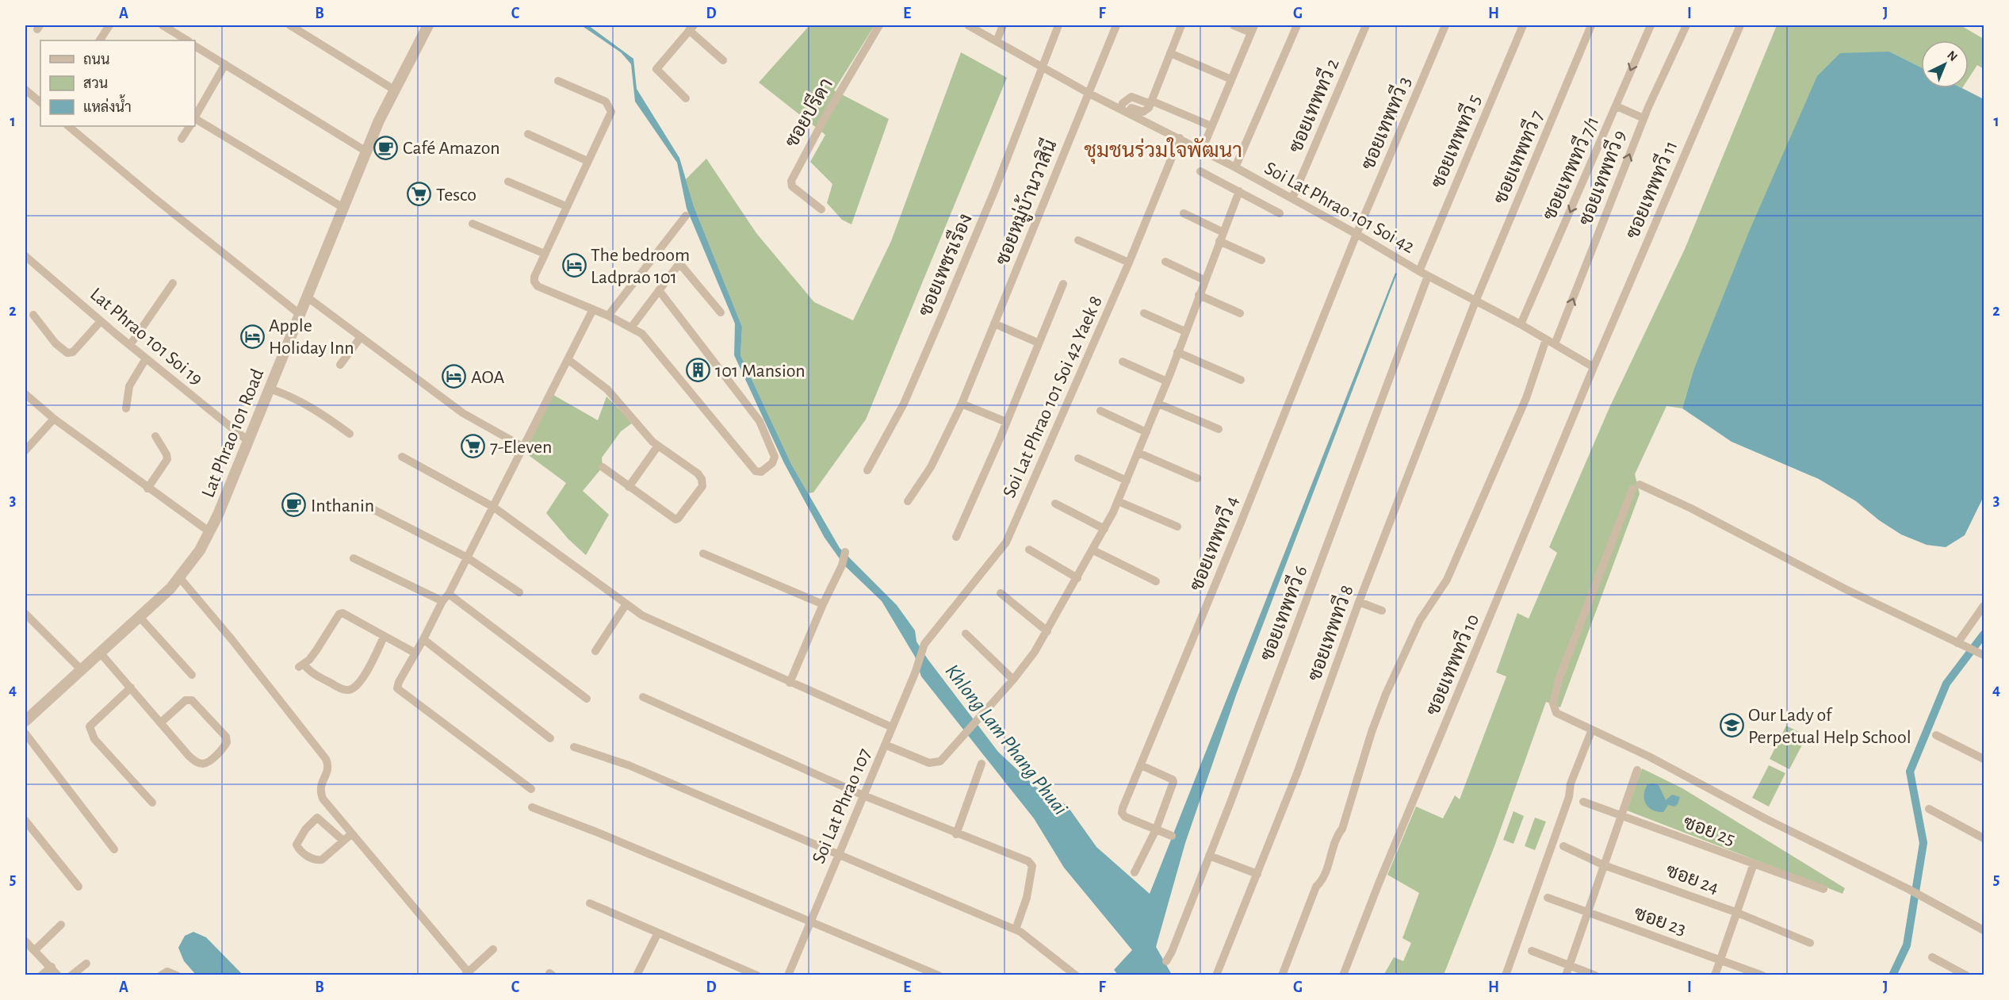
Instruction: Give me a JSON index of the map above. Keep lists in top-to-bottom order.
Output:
{
  "streets": {
    "street": [
      "ซอยเทพทวี 2",
      "ซอยปรีดา",
      "ซอยเทพทวี 3",
      "ซอยเทพทวี 5",
      "ซอยเทพทวี 7",
      "ซอยเทพทวี 7/1",
      "ซอยเทพทวี 9",
      "ซอยเทพทวี 11",
      "ซอยหมู่บ้านวาสินี",
      "Soi Lat Phrao 101 Soi 42",
      "ซอยเพชรเรือง",
      "Lat Phrao 101 Soi 19",
      "Soi Lat Phrao 101 Soi 42 Yaek 8",
      "Lat Phrao 101 Road",
      "ซอยเทพทวี 4",
      "ซอยเทพทวี 6",
      "ซอยเทพทวี 8",
      "ซอยเทพทวี 10",
      "Soi Lat Phrao 107",
      "ซอย 25",
      "ซอย 24",
      "ซอย 23"
    ]
  },
  "crossings": [
    ["ซอยเทพทวี 2", "Soi Lat Phrao 101 Soi 42"],
    ["ซอยเทพทวี 3", "Soi Lat Phrao 101 Soi 42"],
    ["ซอยเทพทวี 3", "ซอยเทพทวี 4"],
    ["ซอยเทพทวี 5", "Soi Lat Phrao 101 Soi 42"],
    ["ซอยเทพทวี 7", "Soi Lat Phrao 101 Soi 42"],
    ["ซอยเทพทวี 7", "ซอยเทพทวี 8"],
    ["ซอยเทพทวี 7/1", "Soi Lat Phrao 101 Soi 42"],
    ["ซอยเทพทวี 9", "Soi Lat Phrao 101 Soi 42"],
    ["ซอยเทพทวี 11", "Soi Lat Phrao 101 Soi 42"],
    ["ซอยเทพทวี 11", "ซอยเทพทวี 10"],
    ["ซอยหมู่บ้านวาสินี", "Soi Lat Phrao 101 Soi 42"],
    ["Soi Lat Phrao 101 Soi 42", "ซอยเพชรเรือง"],
    ["Soi Lat Phrao 101 Soi 42", "Soi Lat Phrao 101 Soi 42 Yaek 8"],
    ["Soi Lat Phrao 101 Soi 42", "ซอยเทพทวี 4"],
    ["Soi Lat Phrao 101 Soi 42", "ซอยเทพทวี 6"],
    ["Soi Lat Phrao 101 Soi 42", "ซอยเทพทวี 8"],
    ["Soi Lat Phrao 101 Soi 42", "ซอยเทพทวี 10"],
    ["Lat Phrao 101 Soi 19", "Lat Phrao 101 Road"],
    ["Soi Lat Phrao 101 Soi 42 Yaek 8", "Soi Lat Phrao 107"]
  ],
  "one_way": ["ซอยเทพทวี 7/1", "ซอยเทพทวี 9"],
  "districts": ["ชุมชนร่วมใจพัฒนา"],
  "water": ["Khlong Lam Phang Phuai"],
  "places": {
    "cafe": ["Café Amazon", "Inthanin"],
    "supermarket": ["Tesco", "7-Eleven"],
    "hotel": ["The bedroom Ladprao 101", "Apple Holiday Inn", "AOA"],
    "building": ["101 Mansion"],
    "school or university": ["Our Lady of Perpetual Help School"]
  },
  "legend": ["ถนน", "สวน", "แหล่งน้ำ"],
  "north": "top right",
  "grid": {
    "columns": [
      "A",
      "B",
      "C",
      "D",
      "E",
      "F",
      "G",
      "H",
      "I",
      "J"
    ],
    "rows": [
      "1",
      "2",
      "3",
      "4",
      "5"
    ]
  }
}
